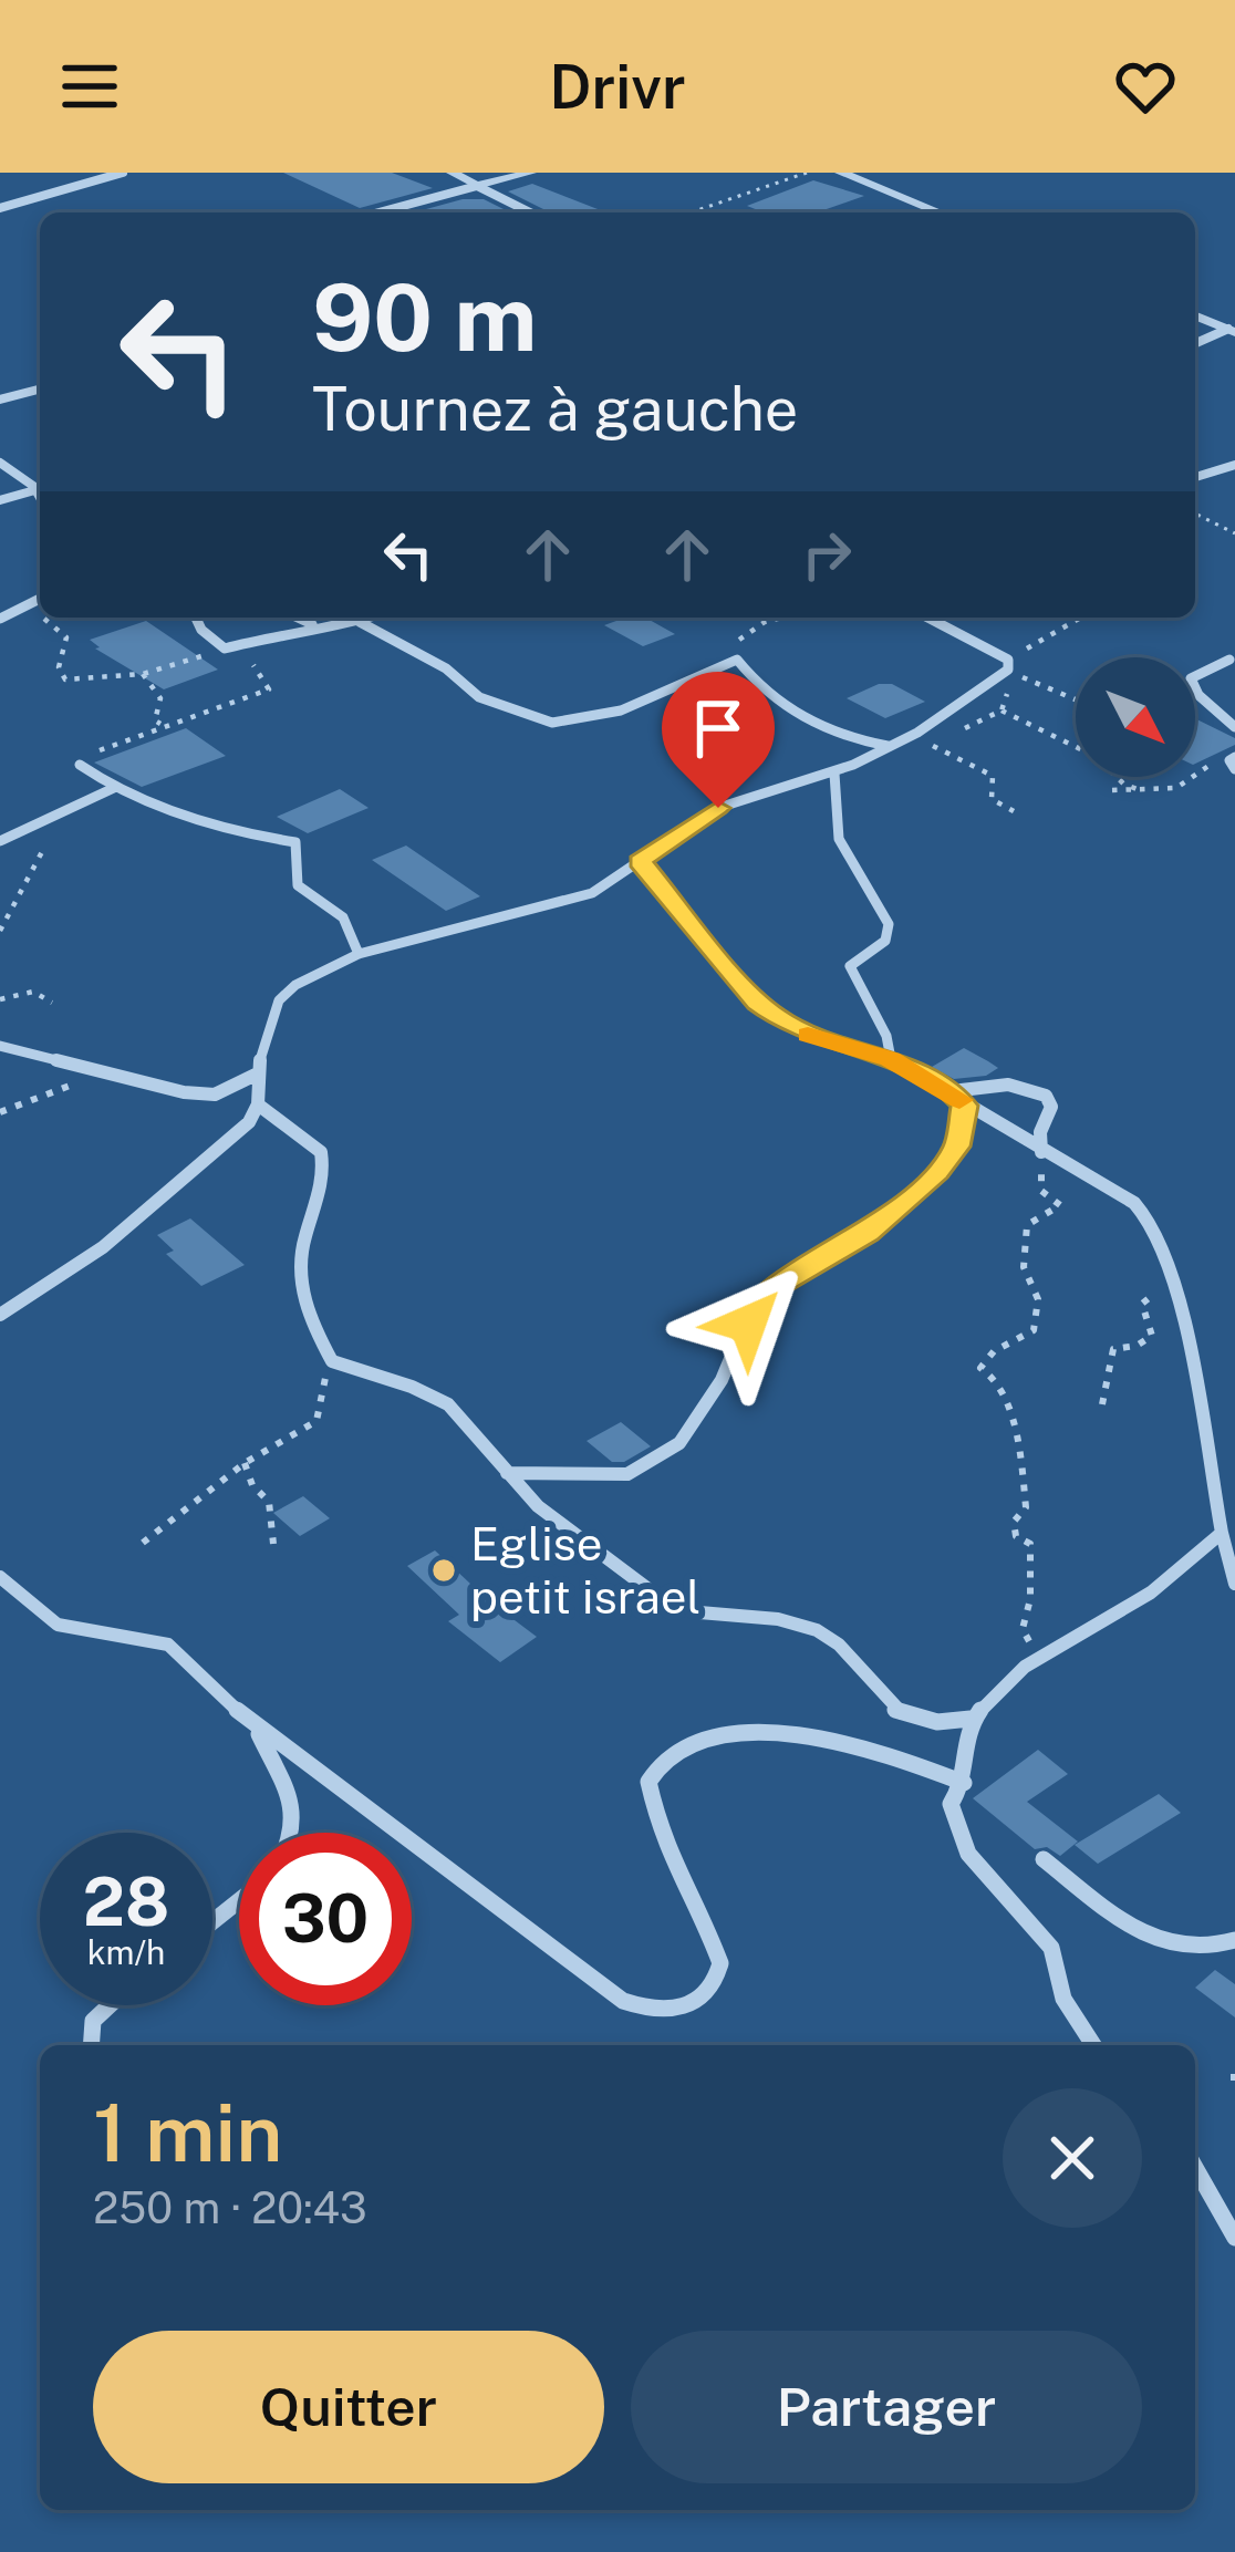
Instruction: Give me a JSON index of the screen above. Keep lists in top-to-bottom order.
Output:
{
  "places": ["Eglise petit israel"],
  "north": "bottom right",
  "page": {
    "header": "Drivr",
    "turn": ["90 m", "Tournez à gauche"],
    "speed": "28 km/h",
    "limit": "30",
    "heading": ["1 min", "250 m · 20:43"],
    "buttons": ["Quitter", "Partager"]
  }
}
